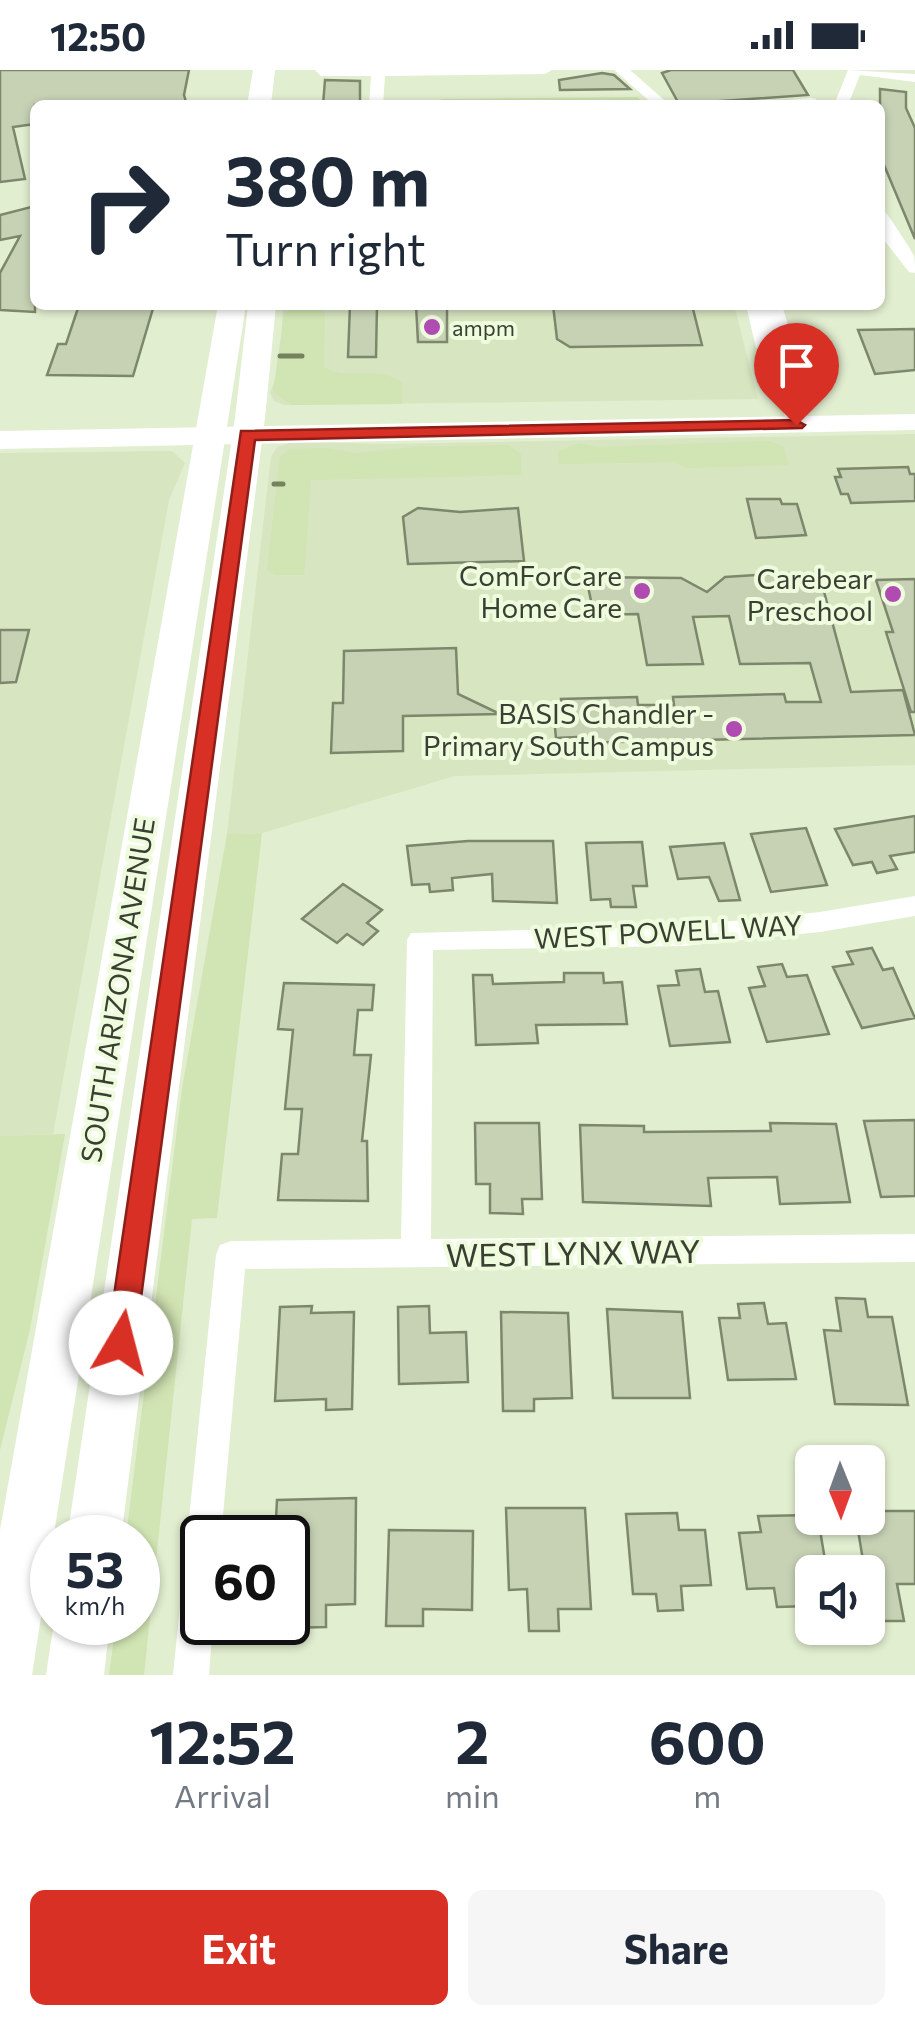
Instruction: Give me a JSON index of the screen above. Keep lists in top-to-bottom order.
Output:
{
  "streets": {
    "main road": ["SOUTH ARIZONA AVENUE"],
    "street": ["WEST POWELL WAY", "WEST LYNX WAY"]
  },
  "crossings": [
    ["WEST POWELL WAY", "WEST LYNX WAY"]
  ],
  "places": [
    "ampm",
    "ComForCare Home Care",
    "Carebear Preschool",
    "BASIS Chandler - Primary South Campus"
  ],
  "north": "bottom",
  "page": {
    "status": "12:50",
    "turn": ["380 m", "Turn right"],
    "speed": "53 km/h",
    "limit": "60",
    "eta": [
      "12:52",
      "Arrival",
      "2",
      "min",
      "600",
      "m"
    ],
    "buttons": ["Exit", "Share"]
  }
}
